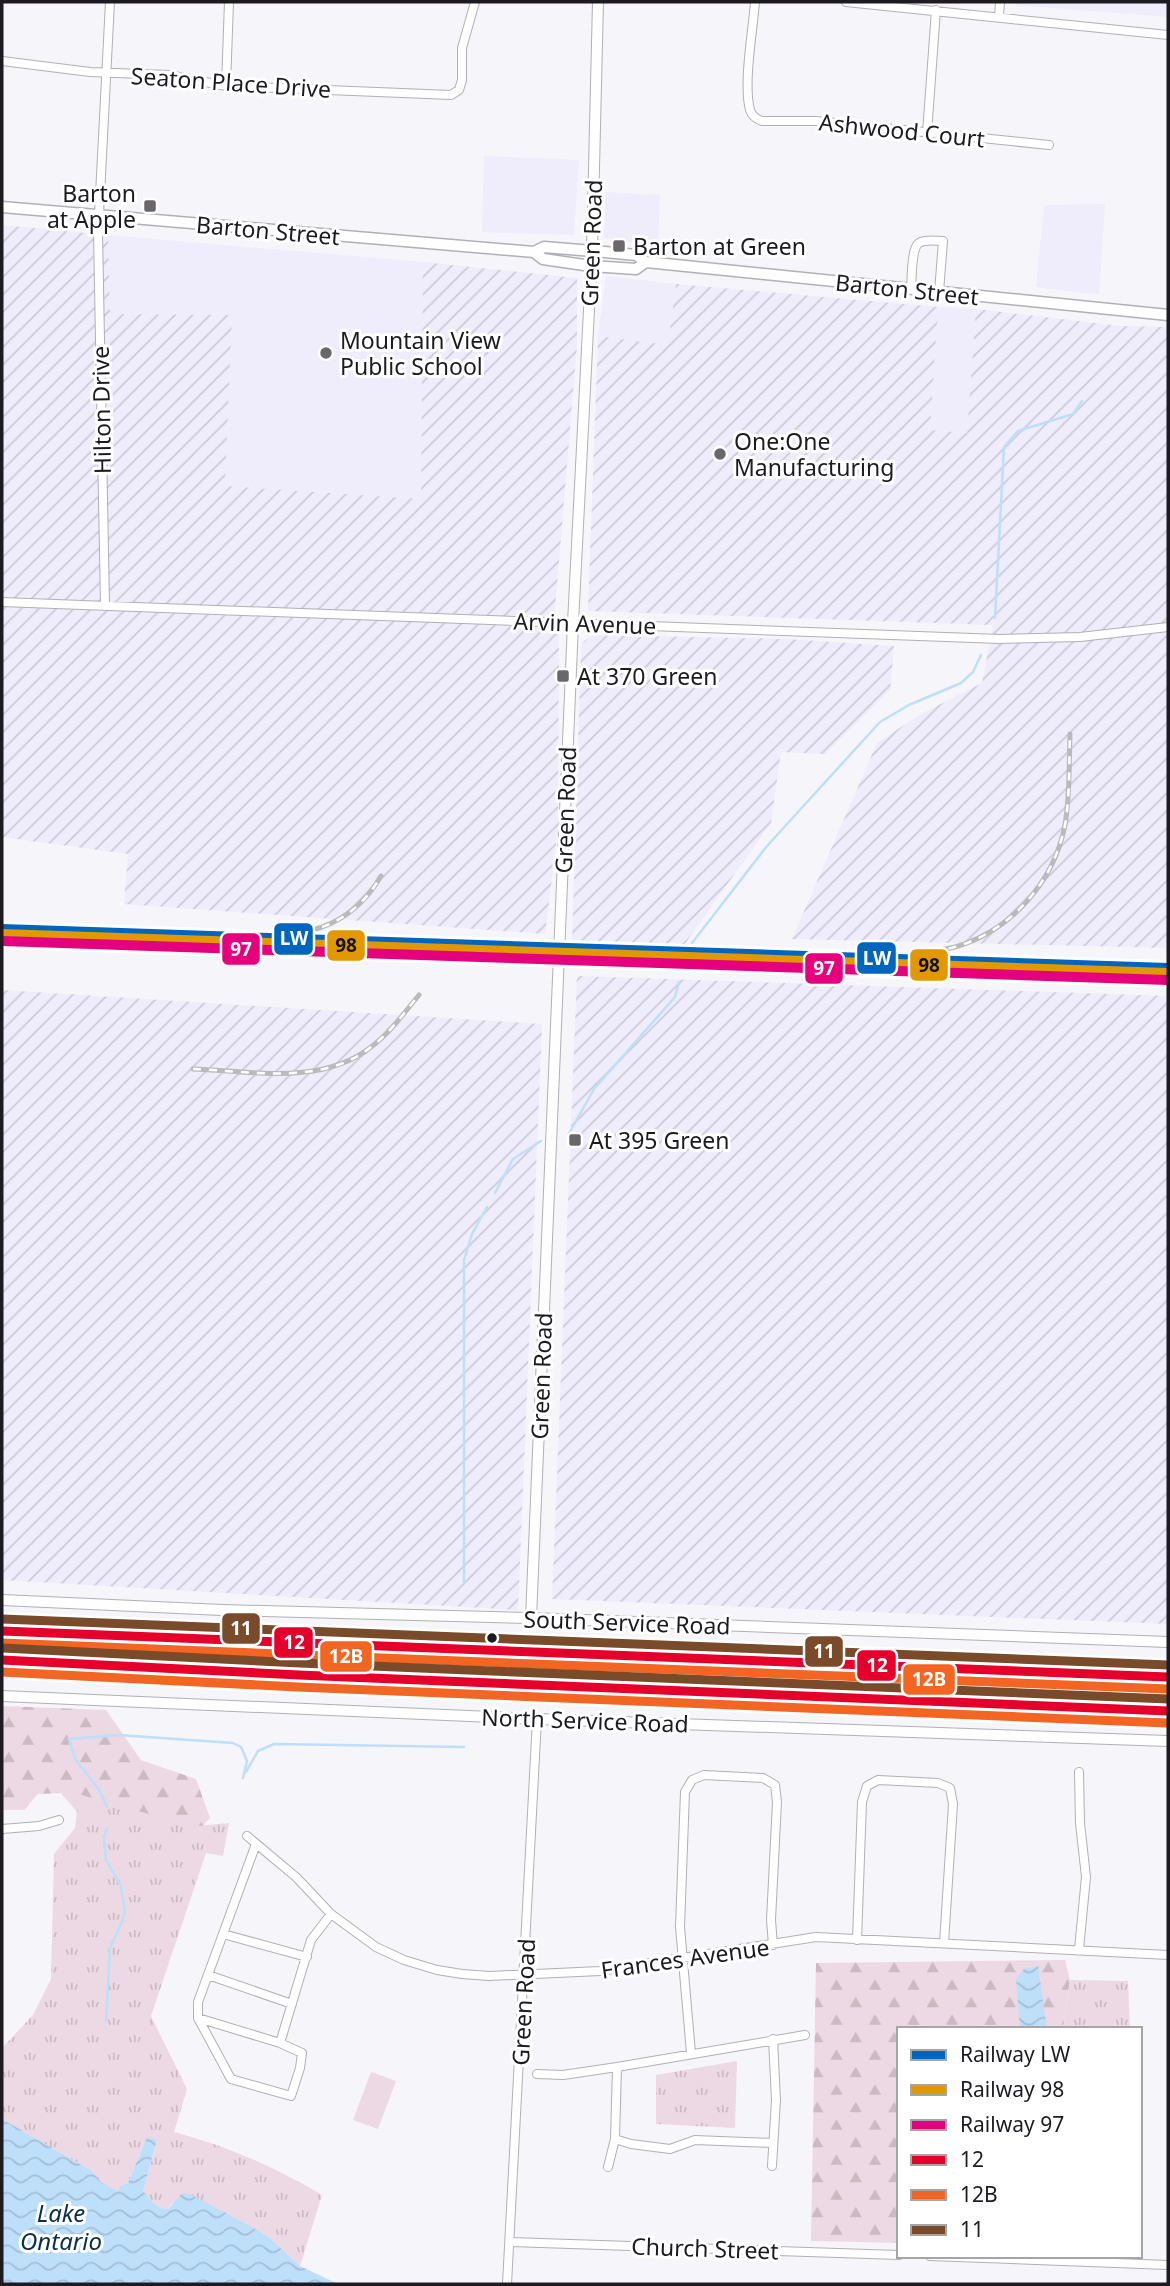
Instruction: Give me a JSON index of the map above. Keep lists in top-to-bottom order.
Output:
{
  "streets": {
    "main road": ["Barton Street"],
    "street": [
      "Seaton Place Drive",
      "Ashwood Court",
      "Green Road",
      "Hilton Drive",
      "Arvin Avenue",
      "South Service Road",
      "North Service Road",
      "Frances Avenue",
      "Church Street"
    ]
  },
  "crossings": [
    ["Seaton Place Drive", "Hilton Drive"],
    ["Barton Street", "Green Road"],
    ["Barton Street", "Hilton Drive"],
    ["Green Road", "Arvin Avenue"],
    ["Green Road", "South Service Road"],
    ["Green Road", "North Service Road"],
    ["Green Road", "Frances Avenue"],
    ["Green Road", "Church Street"],
    ["Hilton Drive", "Arvin Avenue"]
  ],
  "water": ["Lake Ontario"],
  "places": {
    "transit": [
      "Barton at Apple",
      "Barton at Green",
      "At 370 Green",
      "At 395 Green"
    ],
    "other": ["Mountain View Public School", "One:One Manufacturing"]
  },
  "lines": [
    "rail line LW",
    "rail line 98",
    "rail line 97",
    "transit line 11",
    "transit line 12",
    "transit line 12B"
  ],
  "legend": [
    "Railway LW",
    "Railway 98",
    "Railway 97",
    "12",
    "12B",
    "11"
  ]
}
